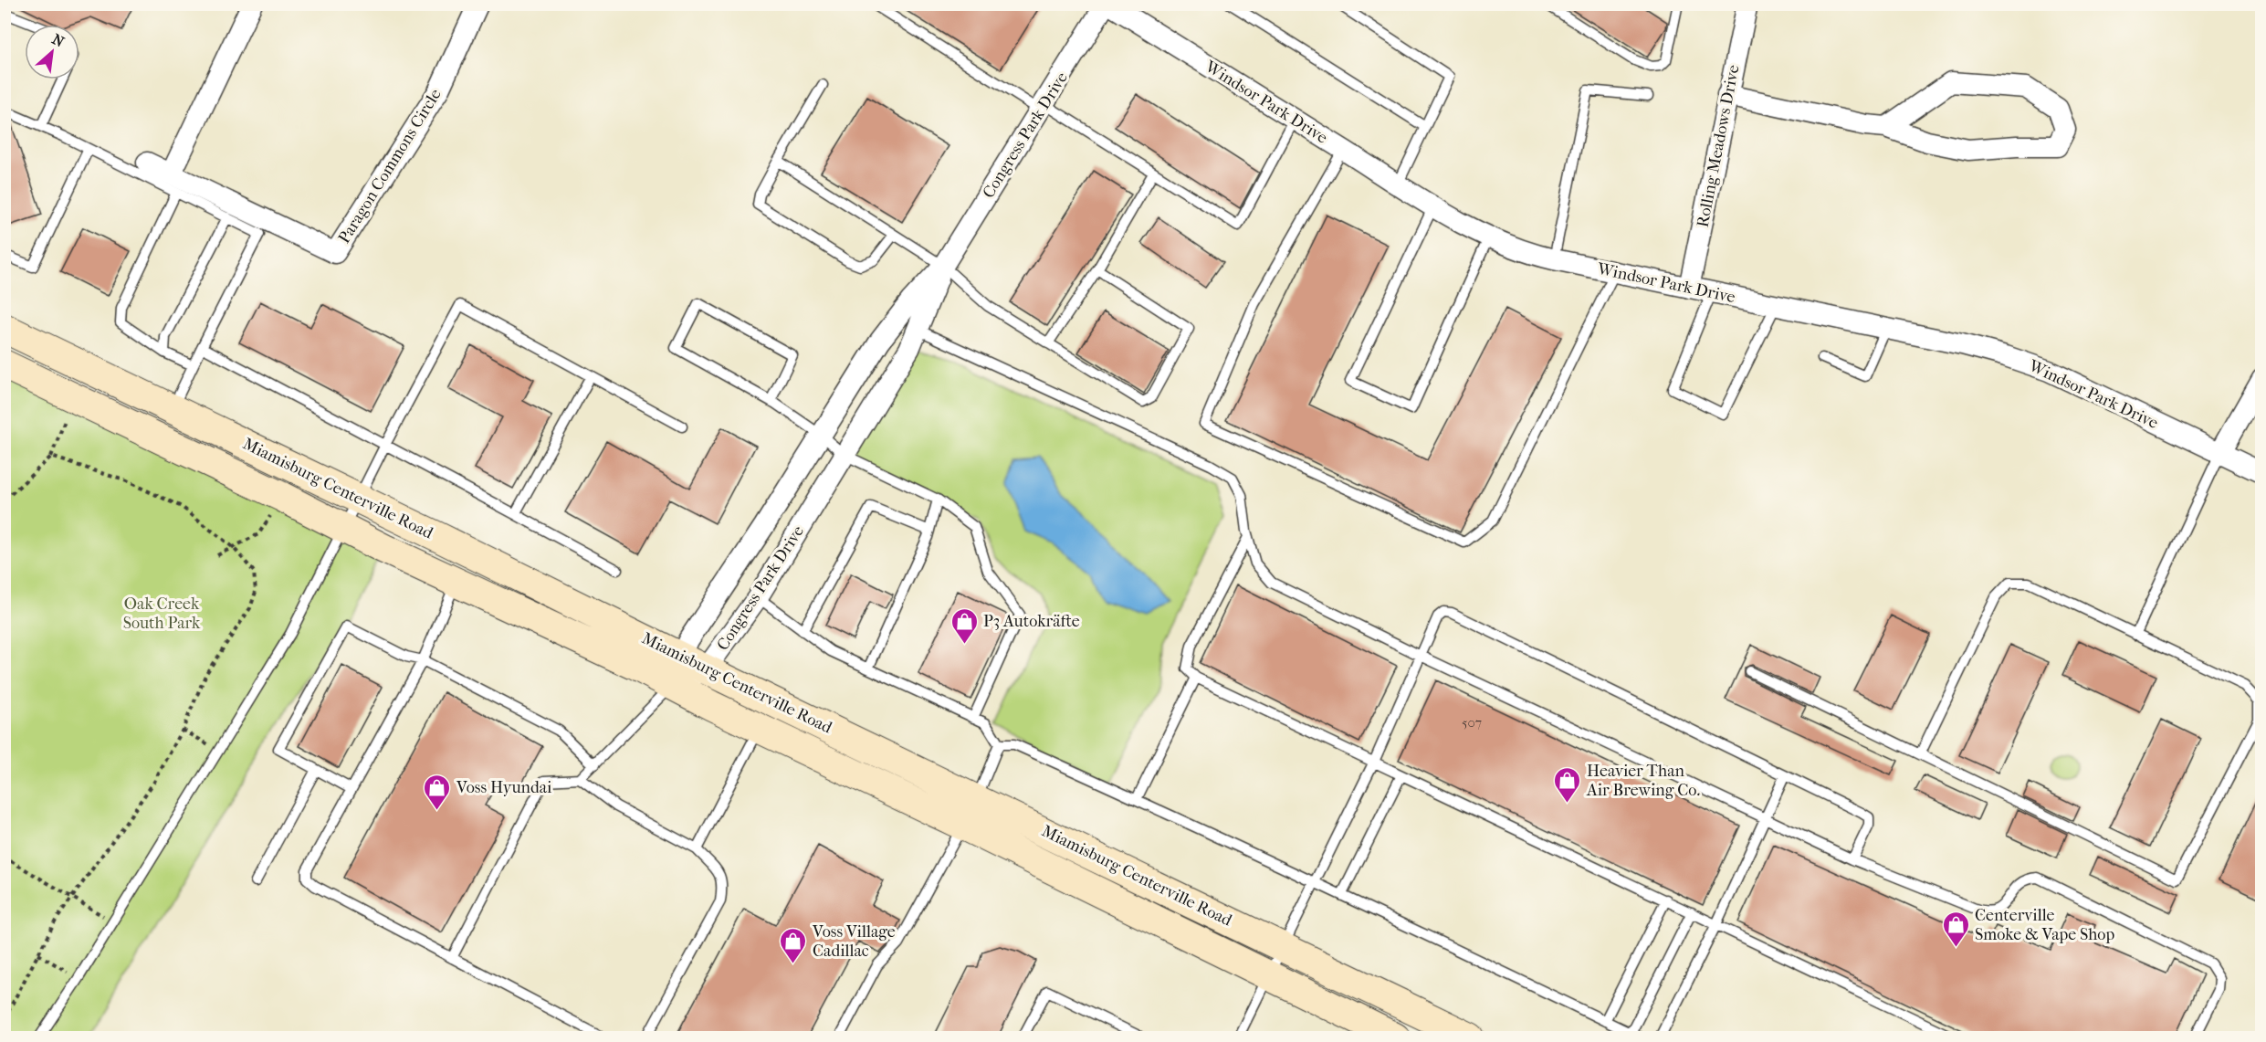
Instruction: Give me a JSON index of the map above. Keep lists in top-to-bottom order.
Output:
{
  "streets": {
    "main road": ["Miamisburg Centerville Road"],
    "street": [
      "Windsor Park Drive",
      "Congress Park Drive",
      "Rolling Meadows Drive",
      "Paragon Commons Circle"
    ]
  },
  "crossings": [
    ["Windsor Park Drive", "Congress Park Drive"],
    ["Windsor Park Drive", "Rolling Meadows Drive"],
    ["Congress Park Drive", "Miamisburg Centerville Road"]
  ],
  "parks": ["Oak Creek South Park"],
  "places": {
    "shop": [
      "P3 Autokräfte",
      "Heavier Than Air Brewing Co.",
      "Voss Hyundai",
      "Centerville Smoke & Vape Shop",
      "Voss Village Cadillac"
    ]
  },
  "house_numbers": ["507"],
  "north": "top right"
}
